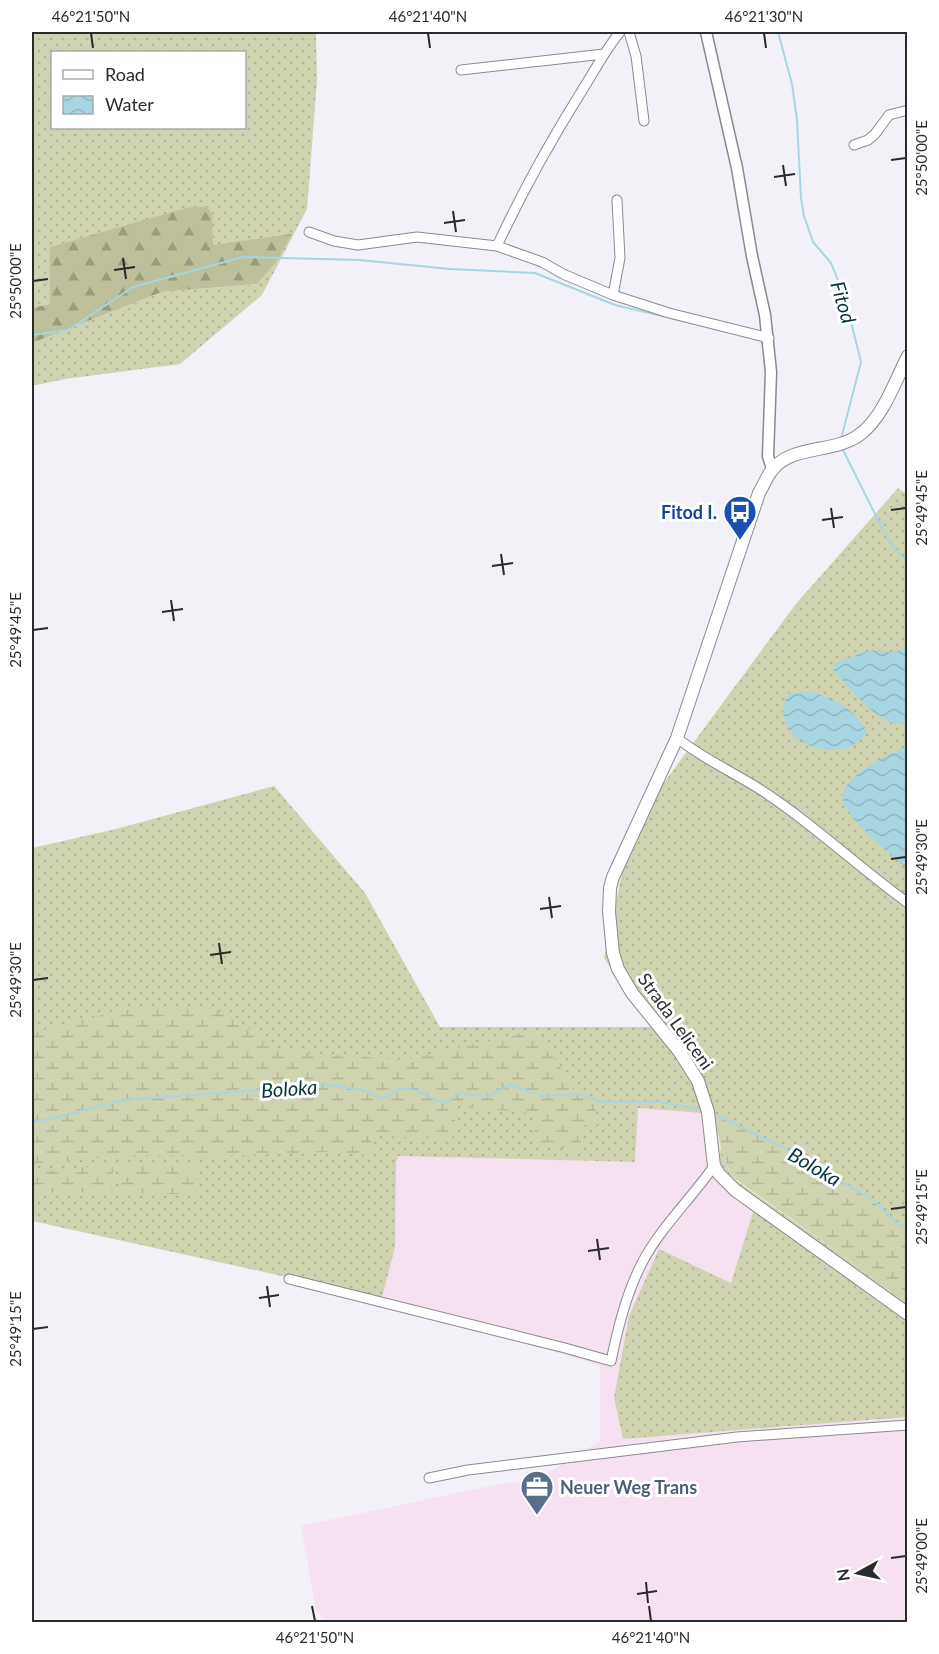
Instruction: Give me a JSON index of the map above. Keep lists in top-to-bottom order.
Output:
{
  "streets": {
    "main road": ["Strada Leliceni"]
  },
  "water": ["Fitod", "Boloka"],
  "places": {
    "bus stop": ["Fitod I."],
    "office": ["Neuer Weg Trans"]
  },
  "legend": ["Road", "Water"],
  "north": "left",
  "coordinates": [
    "46°21'50\"N",
    "46°21'40\"N",
    "46°21'30\"N",
    "25°50'00\"E",
    "25°49'45\"E",
    "25°49'30\"E",
    "25°49'15\"E",
    "25°49'00\"E"
  ]
}
